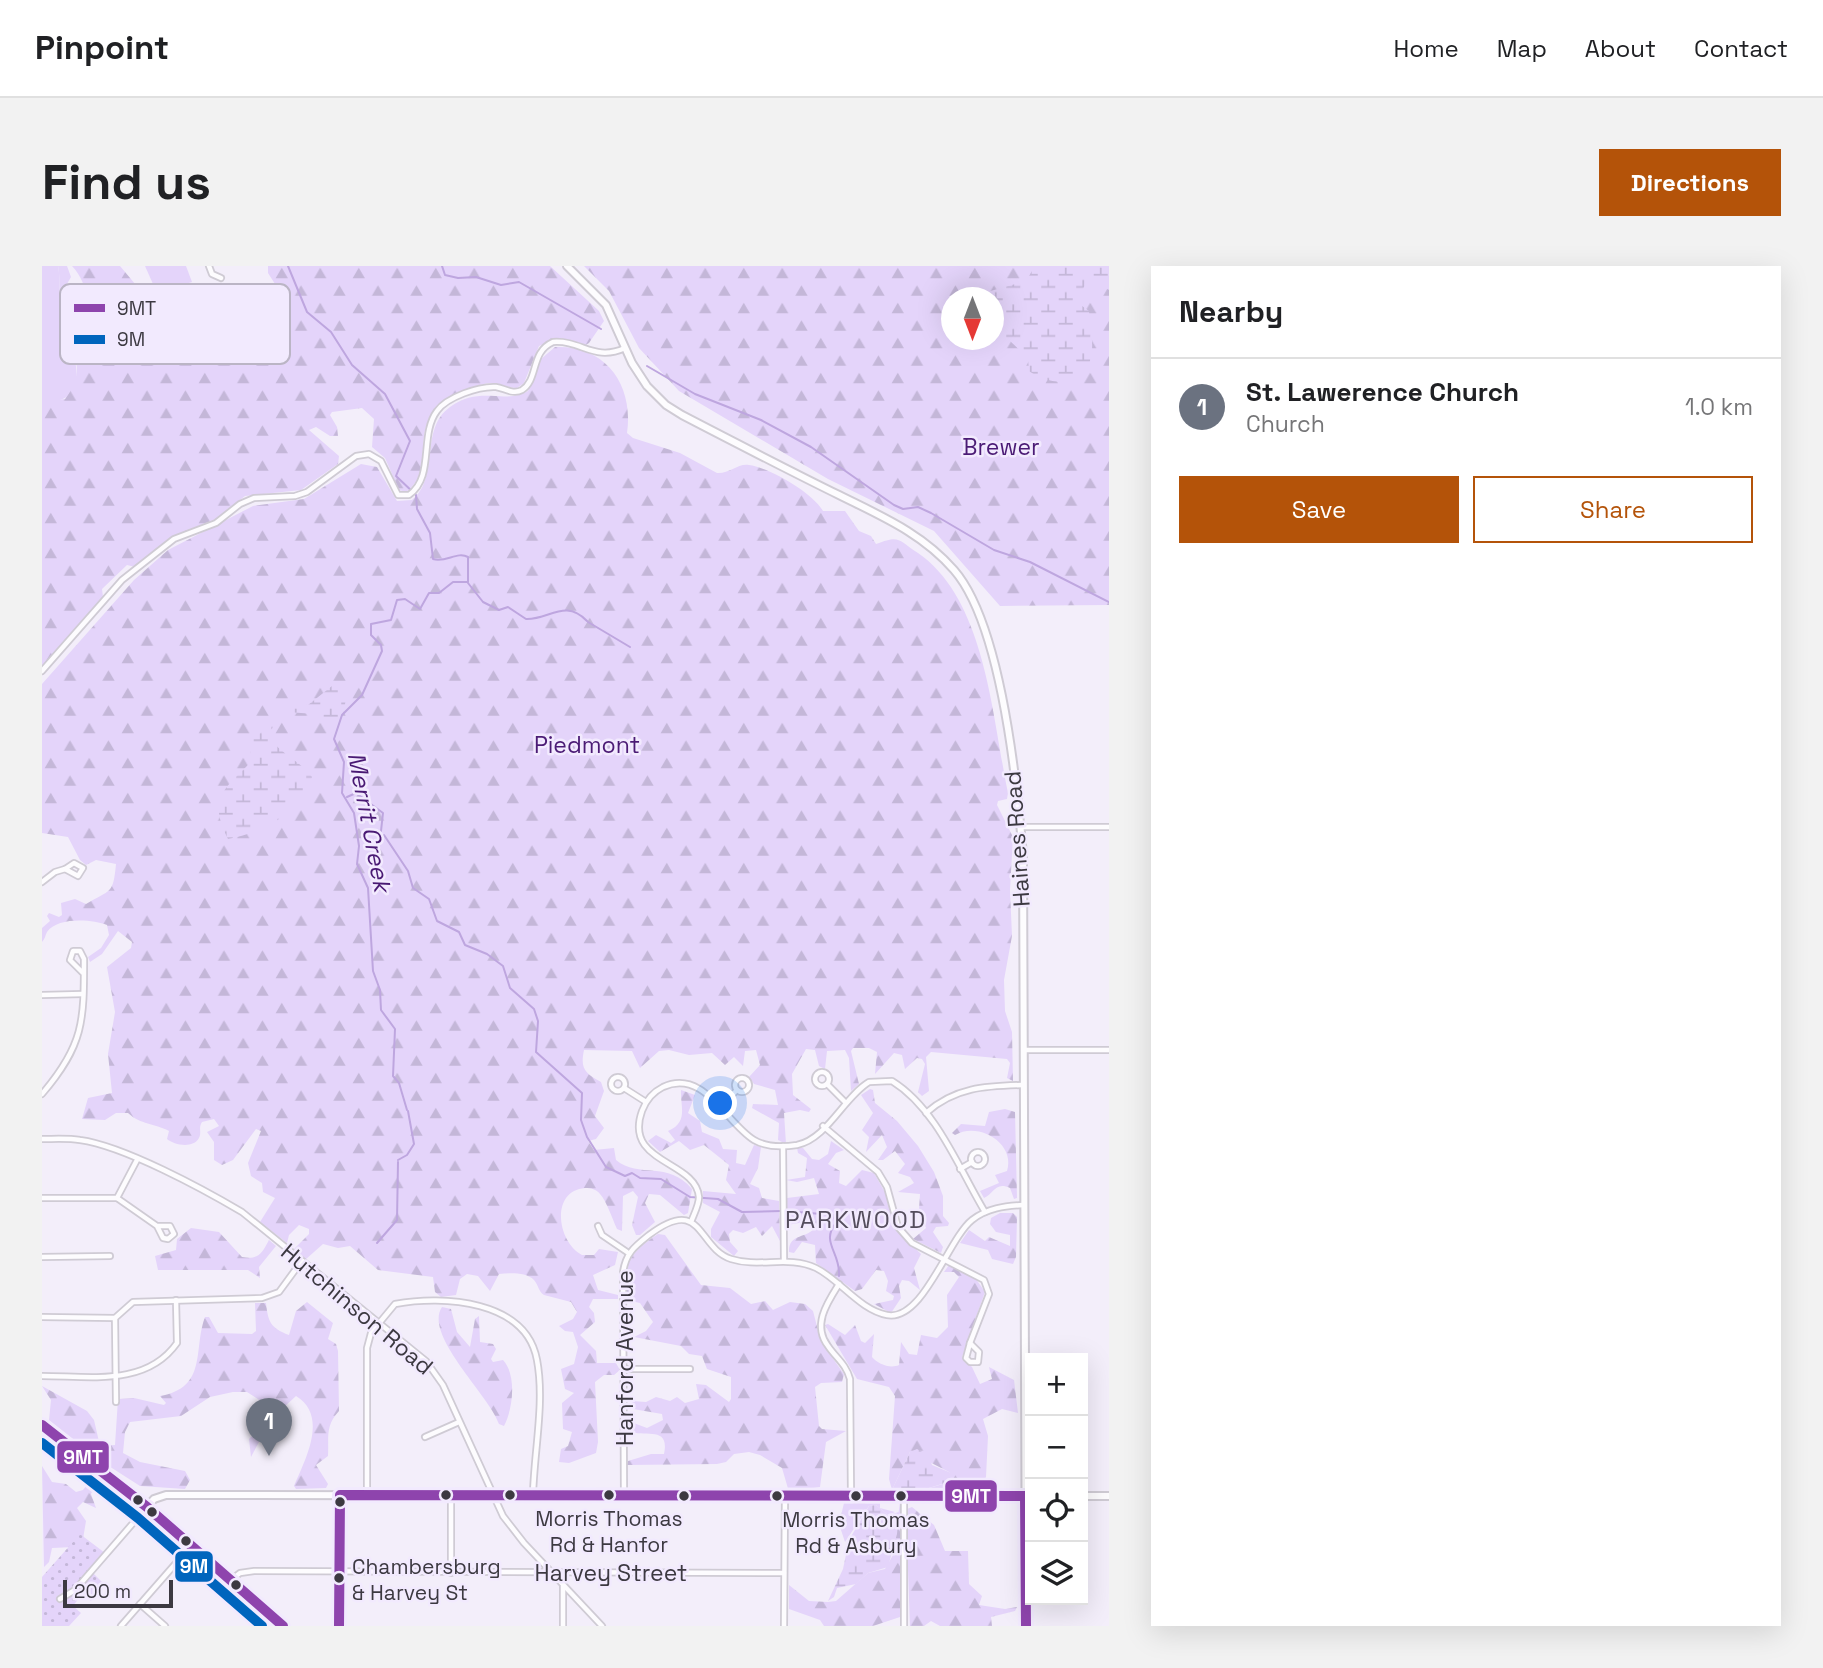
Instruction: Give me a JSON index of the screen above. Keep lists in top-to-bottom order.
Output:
{
  "streets": {
    "main road": ["Haines Road"],
    "street": ["Hutchinson Road", "Hanford Avenue", "Harvey Street"]
  },
  "crossings": [
    ["Hutchinson Road", "Harvey Street"]
  ],
  "districts": ["PARKWOOD"],
  "water": ["Merrit Creek"],
  "parks": ["Brewer", "Piedmont"],
  "places": ["Morris Thomas Rd & Hanfor", "Morris Thomas Rd & Asbury", "Chambersburg & Harvey St"],
  "lines": ["transit line 9MT", "transit line 9M"],
  "legend": ["9MT", "9M"],
  "scale_bar": "200 m",
  "north": "bottom",
  "page": {
    "header": "Pinpoint",
    "nav": [
      "Home",
      "Map",
      "About",
      "Contact"
    ],
    "buttons": [
      "Directions",
      ["Save", "Share"]
    ],
    "title": "Find us",
    "heading": "Nearby",
    "list": [
      {
        "mark": "1",
        "name": "St. Lawerence Church",
        "note": "Church",
        "value": "1.0 km"
      }
    ],
    "map_buttons": ["+", "−"],
    "pins": "1",
    "scale": "200 m"
  }
}
